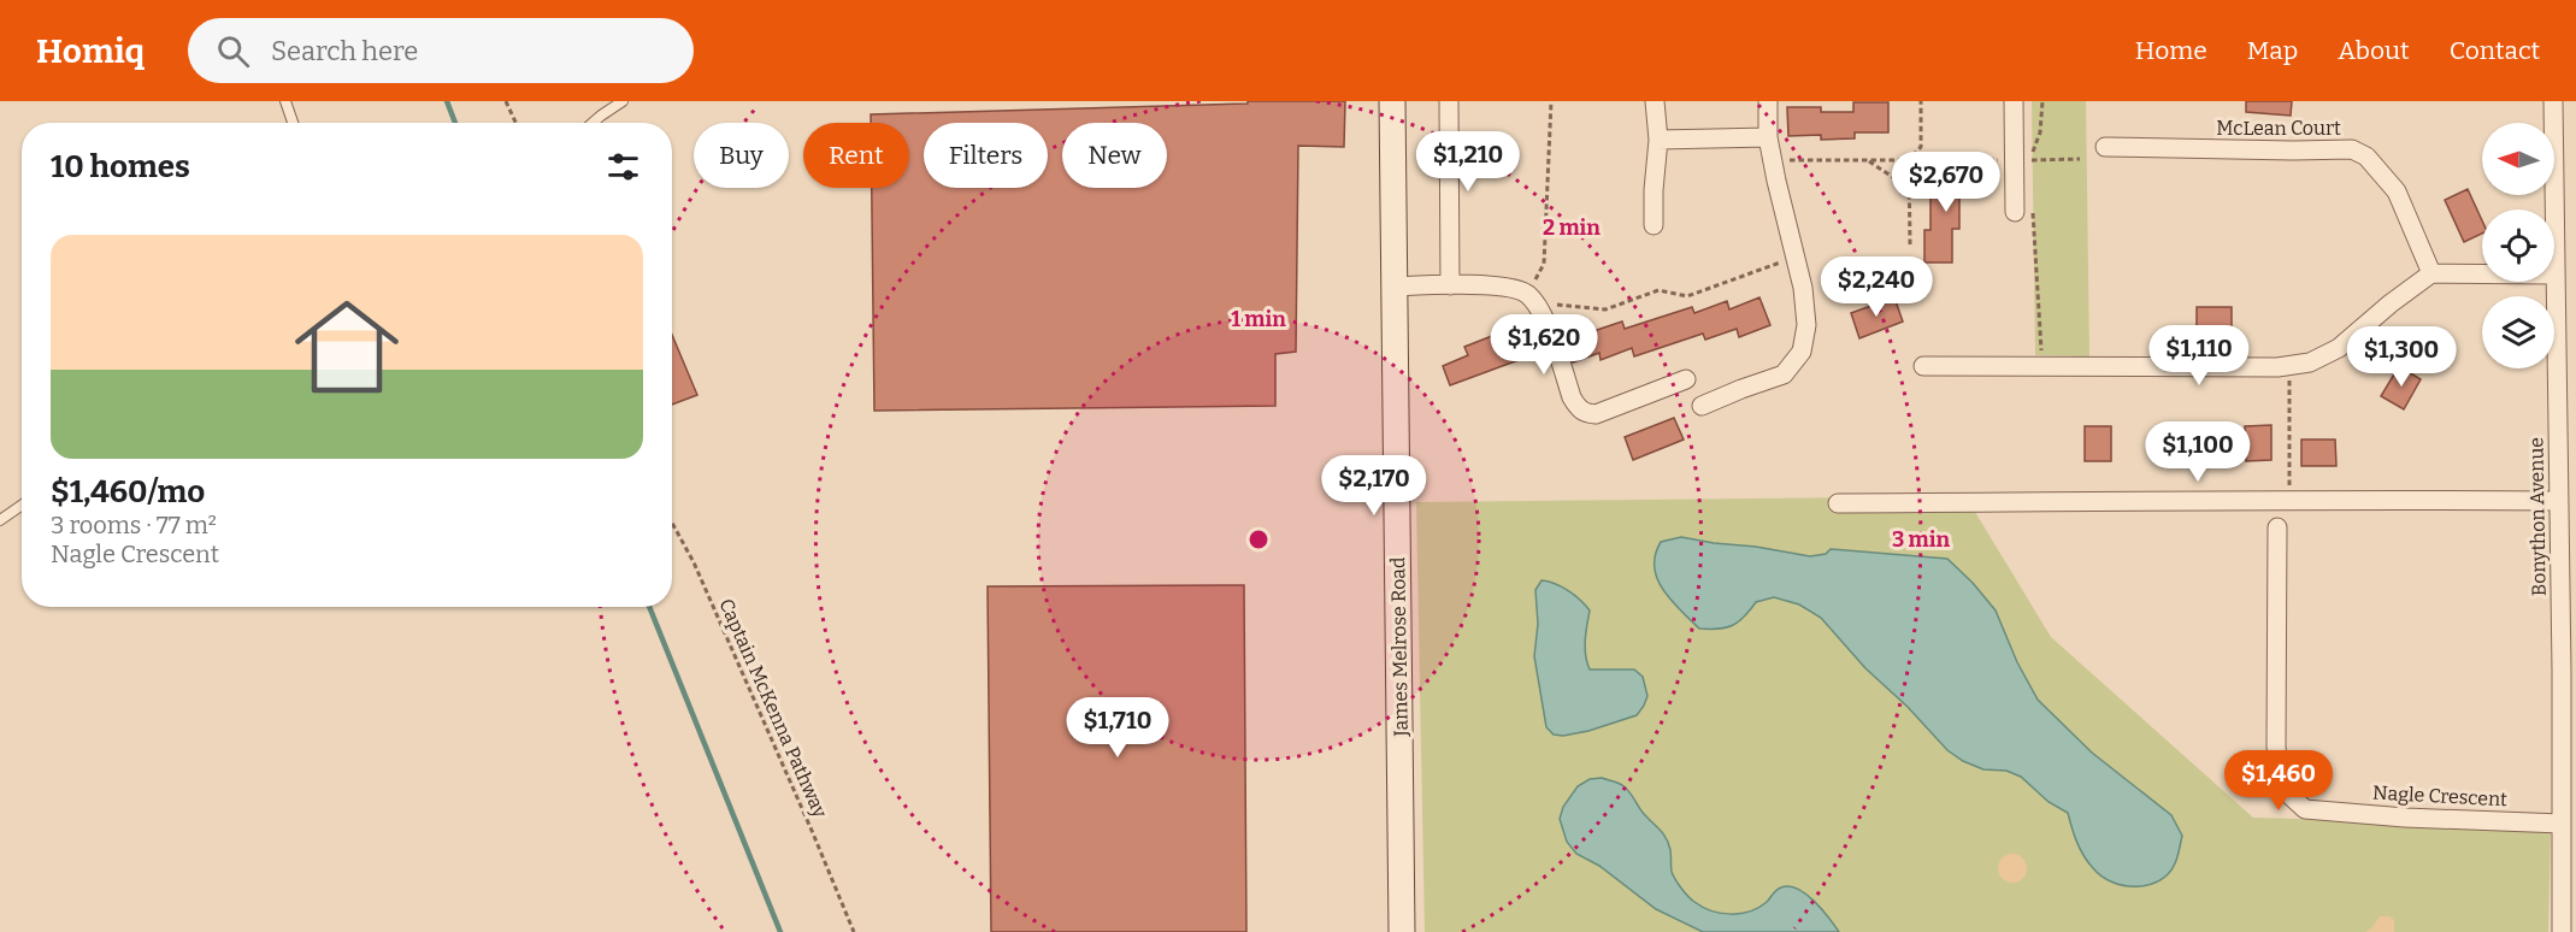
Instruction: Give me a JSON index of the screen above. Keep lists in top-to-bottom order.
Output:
{
  "streets": {
    "street": [
      "McLean Court",
      "Bonython Avenue",
      "James Melrose Road",
      "Nagle Crescent"
    ],
    "path": ["Captain McKenna Pathway"]
  },
  "crossings": [
    ["Bonython Avenue", "Nagle Crescent"]
  ],
  "north": "left",
  "page": {
    "header": "Homiq",
    "search": "Search here",
    "nav": [
      "Home",
      "Map",
      "About",
      "Contact"
    ],
    "chip": [
      "Buy",
      "Rent",
      "Filters",
      "New"
    ],
    "heading": "10 homes",
    "price": [
      "$1,210",
      "$2,670",
      "$2,240",
      "$1,620",
      "$1,110",
      "$1,300",
      "$1,100",
      "$2,170",
      "$1,710",
      "$1,460"
    ],
    "list": [
      {
        "name": "$1,460/mo",
        "note": "3 rooms · 77 m² · Nagle Crescent"
      }
    ]
  },
  "rings": ["2 min", "1 min", "3 min"]
}
